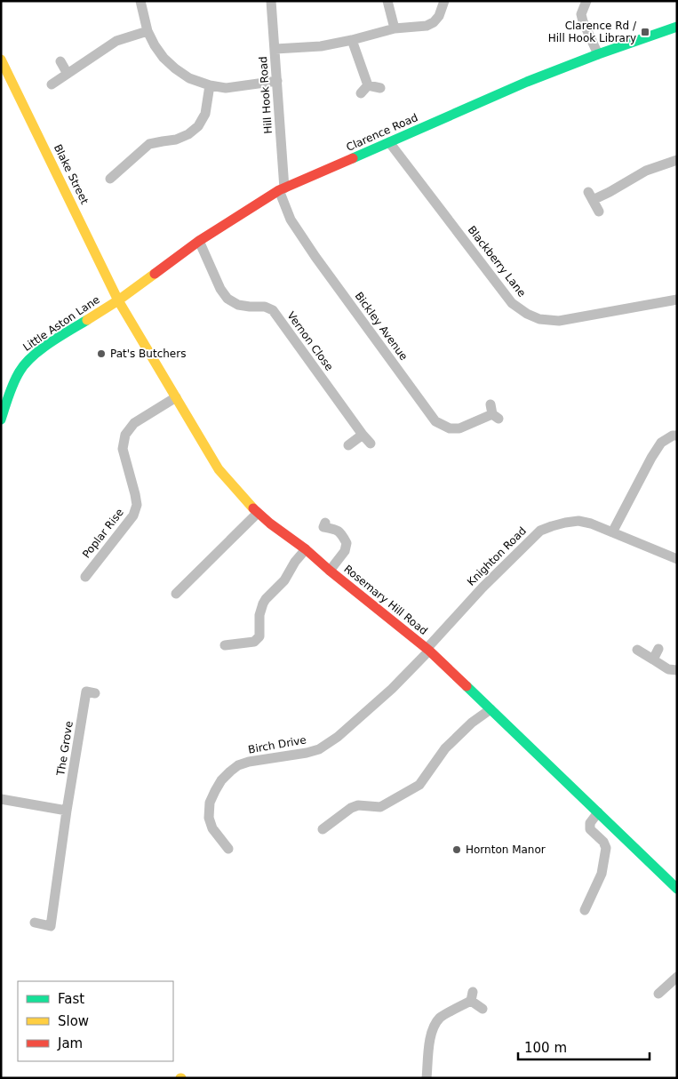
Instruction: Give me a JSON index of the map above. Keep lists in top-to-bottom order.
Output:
{
  "streets": {
    "main road": [
      "Clarence Road",
      "Blake Street",
      "Little Aston Lane",
      "Rosemary Hill Road"
    ],
    "street": [
      "Hill Hook Road",
      "Blackberry Lane",
      "Bickley Avenue",
      "Vernon Close",
      "Poplar Rise",
      "Knighton Road",
      "Birch Drive",
      "The Grove"
    ]
  },
  "crossings": [
    ["Hill Hook Road", "Clarence Road"],
    ["Hill Hook Road", "Bickley Avenue"],
    ["Clarence Road", "Blake Street"],
    ["Clarence Road", "Blackberry Lane"],
    ["Clarence Road", "Little Aston Lane"],
    ["Clarence Road", "Bickley Avenue"],
    ["Clarence Road", "Vernon Close"],
    ["Clarence Road", "Rosemary Hill Road"],
    ["Blake Street", "Little Aston Lane"],
    ["Blake Street", "Rosemary Hill Road"],
    ["Little Aston Lane", "Rosemary Hill Road"],
    ["Poplar Rise", "Rosemary Hill Road"],
    ["Knighton Road", "Rosemary Hill Road"],
    ["Knighton Road", "Birch Drive"],
    ["Rosemary Hill Road", "Birch Drive"]
  ],
  "places": {
    "transit": ["Clarence Rd / Hill Hook Library"],
    "other": ["Pat's Butchers", "Hornton Manor"]
  },
  "legend": ["Fast", "Slow", "Jam"],
  "scale_bar": "100 m"
}
